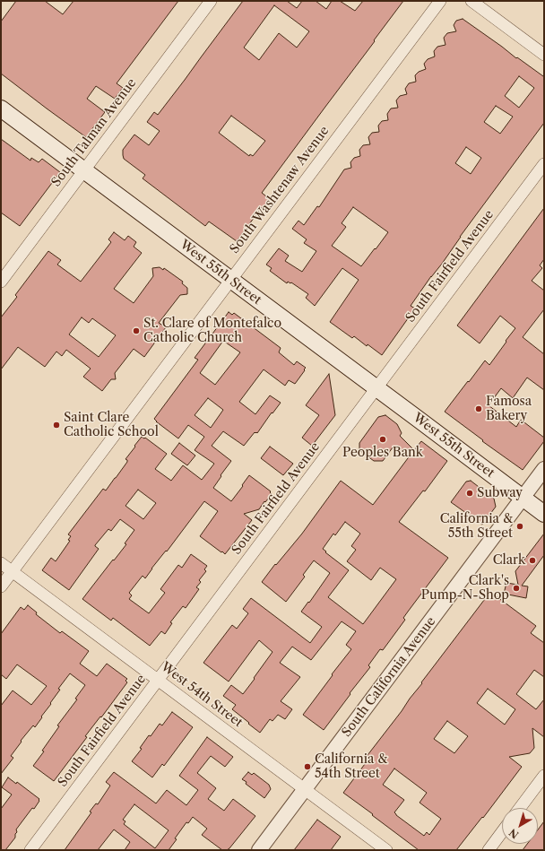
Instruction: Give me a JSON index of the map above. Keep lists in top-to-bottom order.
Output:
{
  "streets": {
    "main road": ["West 55th Street"],
    "street": [
      "South Talman Avenue",
      "South Washtenaw Avenue",
      "South Fairfield Avenue",
      "South California Avenue",
      "West 54th Street"
    ]
  },
  "crossings": [
    ["South Talman Avenue", "West 55th Street"],
    ["South Washtenaw Avenue", "West 55th Street"],
    ["South Washtenaw Avenue", "West 54th Street"],
    ["South Fairfield Avenue", "West 55th Street"],
    ["South Fairfield Avenue", "West 54th Street"],
    ["West 55th Street", "South California Avenue"],
    ["South California Avenue", "West 54th Street"]
  ],
  "places": [
    "St. Clare of Montefalco Catholic Church",
    "Famosa Bakery",
    "Saint Clare Catholic School",
    "Peoples Bank",
    "Subway",
    "California & 55th Street",
    "Clark",
    "Clark's Pump-N-Shop",
    "California & 54th Street"
  ],
  "north": "bottom left"
}
